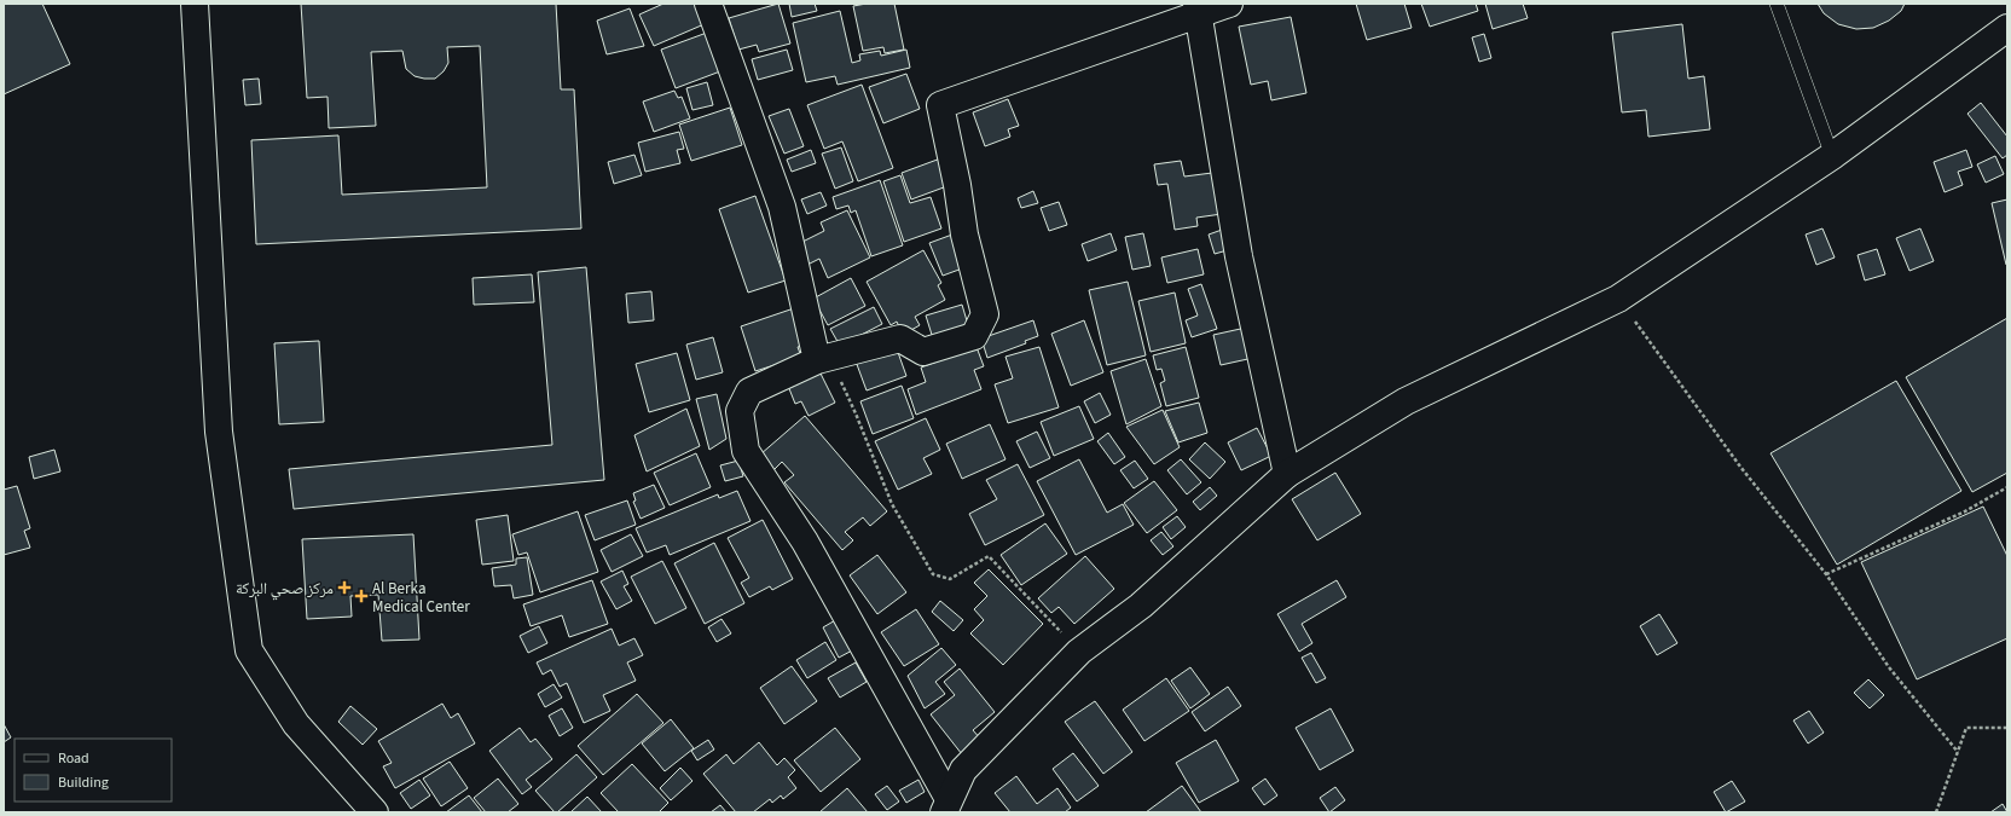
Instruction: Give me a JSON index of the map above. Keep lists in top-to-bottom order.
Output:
{
  "places": {
    "health": ["مركز صحي البركة", "Al Berka Medical Center"]
  },
  "legend": ["Road", "Building"]
}
